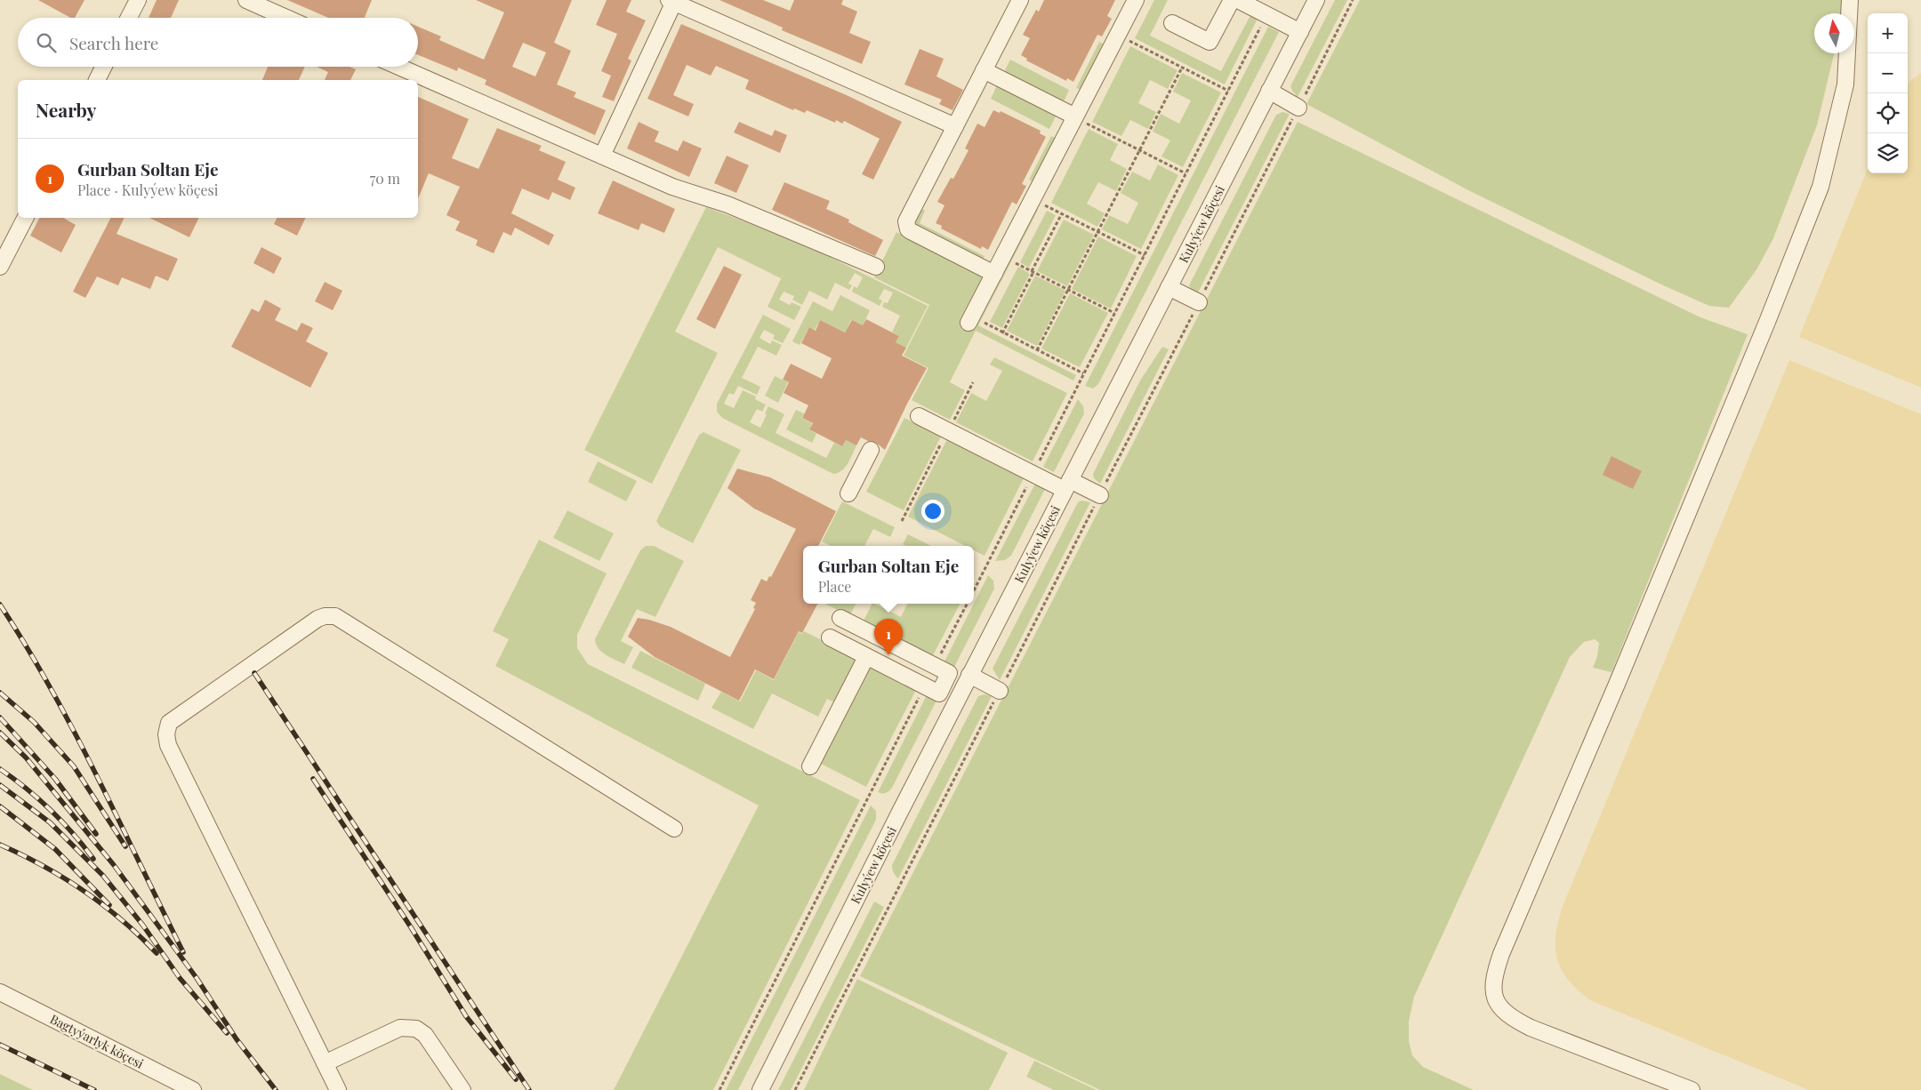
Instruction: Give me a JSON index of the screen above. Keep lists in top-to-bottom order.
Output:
{
  "streets": {
    "street": ["Kulyýew köçesi", "Bagtyýarlyk köçesi"]
  },
  "north": "top",
  "page": {
    "map_buttons": ["+", "−"],
    "search": "Search here",
    "heading": "Nearby",
    "list": [
      {
        "mark": "1",
        "name": "Gurban Soltan Eje",
        "note": "Place · Kulyýew köçesi",
        "value": "70 m"
      }
    ],
    "popup": ["Gurban Soltan Eje", "Place"],
    "pins": "1"
  }
}
